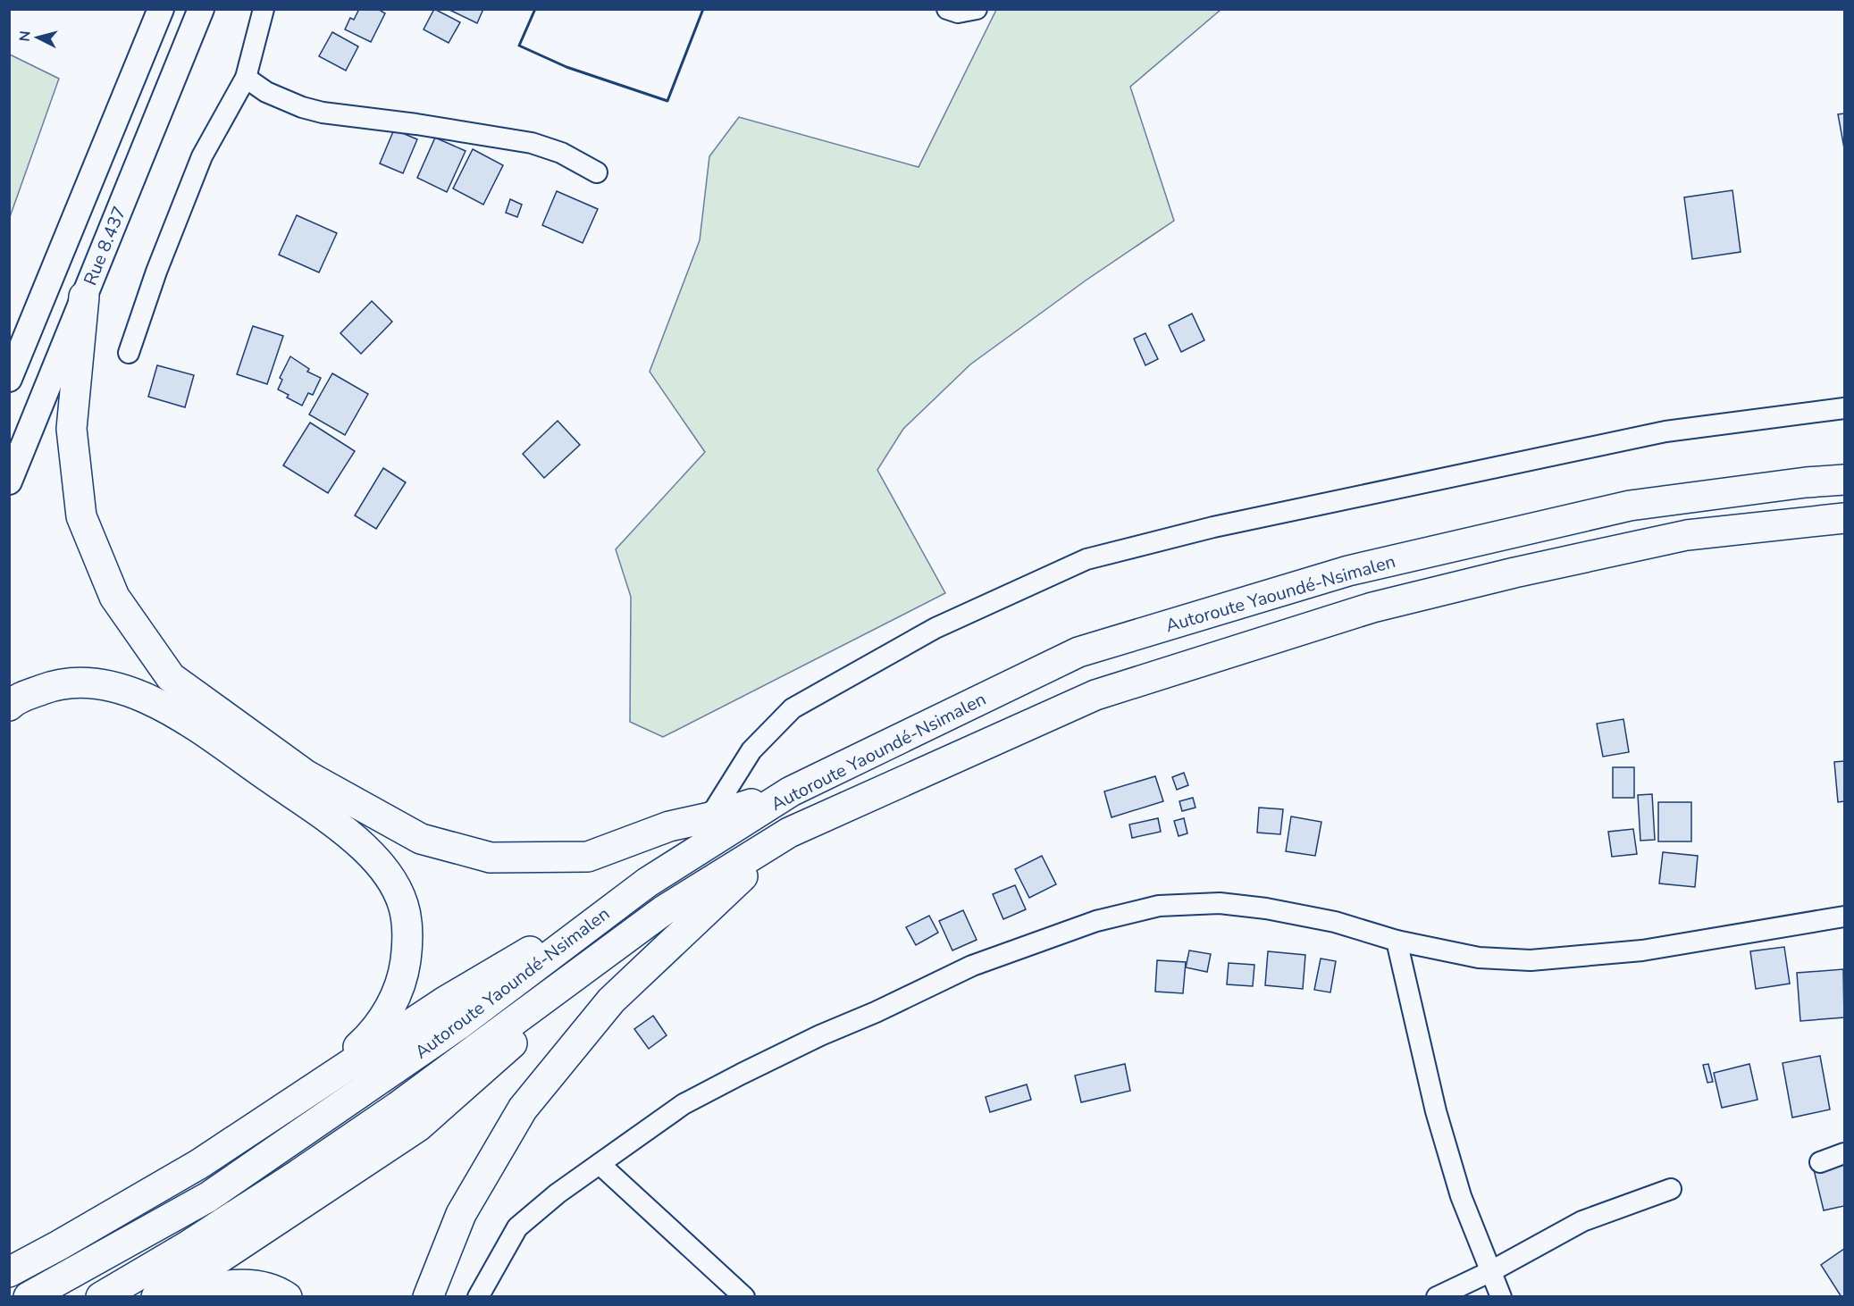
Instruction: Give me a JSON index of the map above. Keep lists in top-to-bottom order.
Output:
{
  "streets": {
    "highway": ["Autoroute Yaoundé-Nsimalen"],
    "main road": ["Rue 8.437"]
  },
  "north": "left"
}
